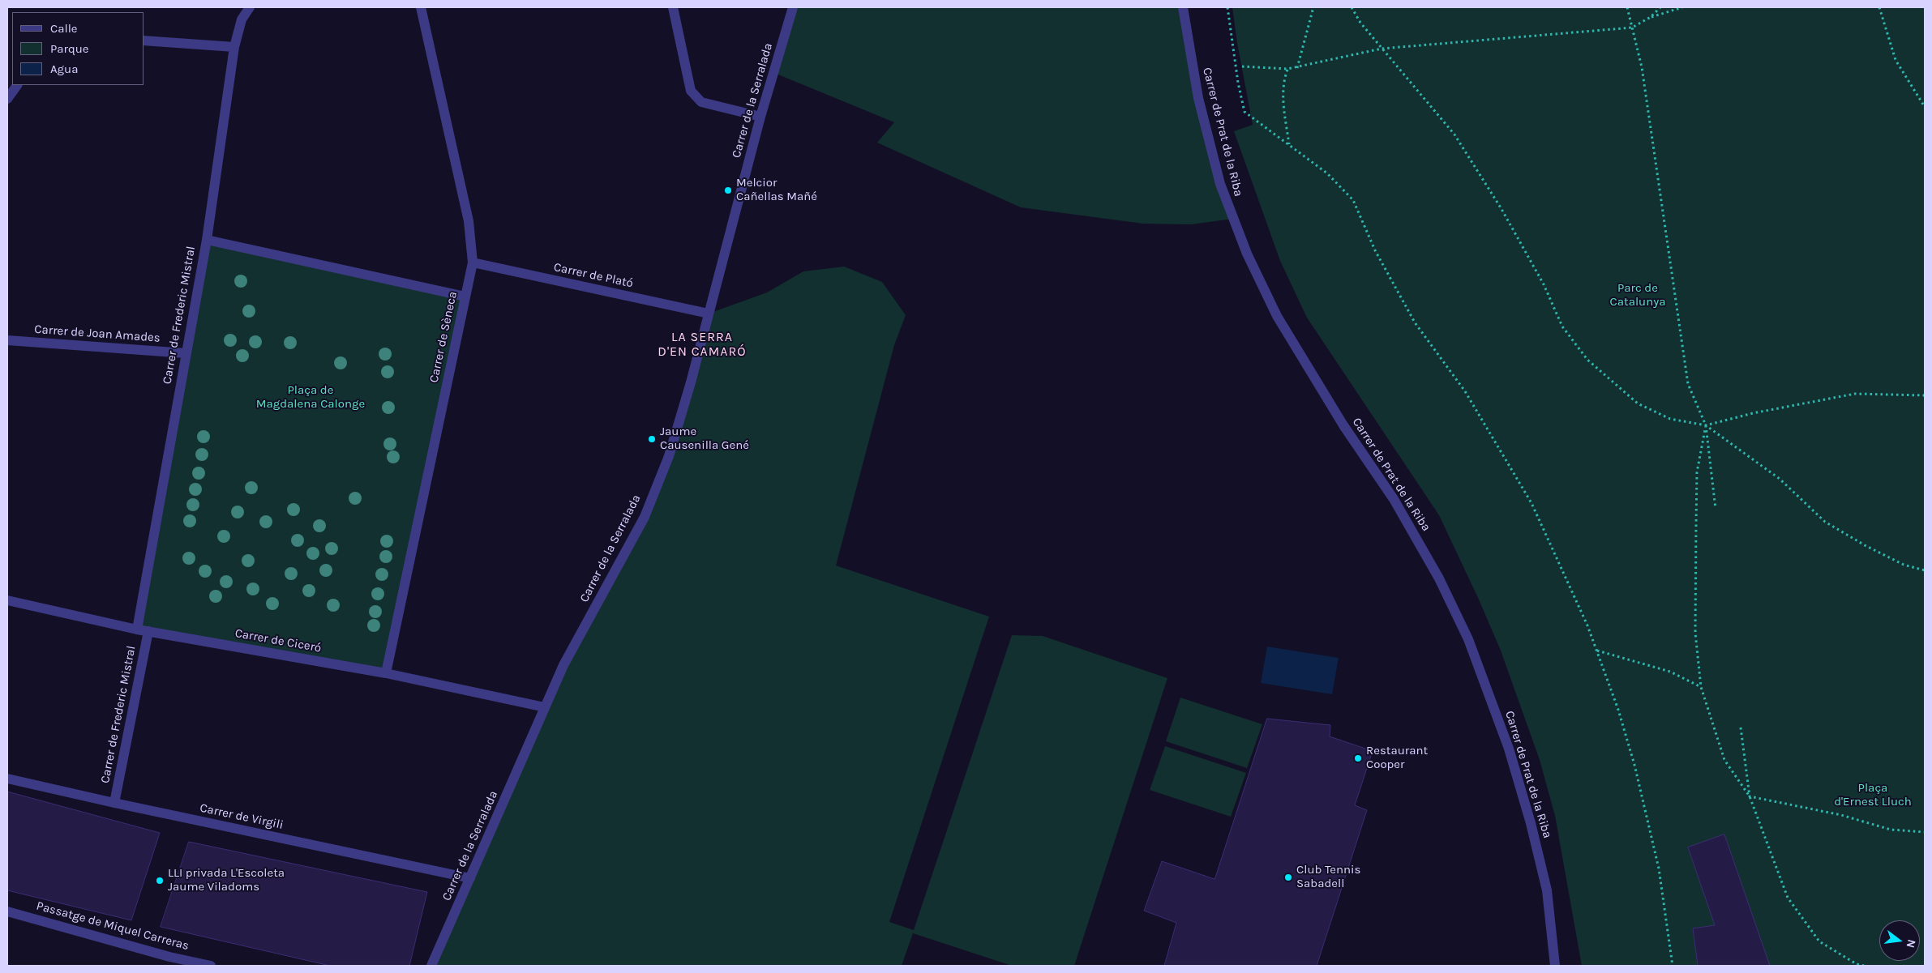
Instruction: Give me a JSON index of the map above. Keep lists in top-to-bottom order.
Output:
{
  "streets": {
    "street": [
      "Carrer de la Serralada",
      "Carrer de Prat de la Riba",
      "Carrer de Plató",
      "Carrer de Frederic Mistral",
      "Carrer de Joan Amades",
      "Carrer de Sèneca",
      "Carrer de Ciceró",
      "Carrer de Virgili",
      "Passatge de Miquel Carreras"
    ]
  },
  "crossings": [
    ["Carrer de la Serralada", "Carrer de Plató"],
    ["Carrer de la Serralada", "Carrer de Ciceró"],
    ["Carrer de la Serralada", "Carrer de Virgili"],
    ["Carrer de Plató", "Carrer de Sèneca"],
    ["Carrer de Frederic Mistral", "Carrer de Joan Amades"],
    ["Carrer de Frederic Mistral", "Carrer de Ciceró"],
    ["Carrer de Frederic Mistral", "Carrer de Virgili"],
    ["Carrer de Sèneca", "Carrer de Ciceró"]
  ],
  "districts": ["LA SERRA D'EN CAMARÓ"],
  "parks": ["Parc de Catalunya", "Plaça de Magdalena Calonge", "Plaça d'Ernest Lluch"],
  "places": [
    "Melcior Cañellas Mañé",
    "Jaume Causenilla Gené",
    "Restaurant Cooper",
    "Club Tennis Sabadell",
    "LLI privada L'Escoleta Jaume Viladoms"
  ],
  "legend": ["Calle", "Parque", "Agua"],
  "north": "right"
}
